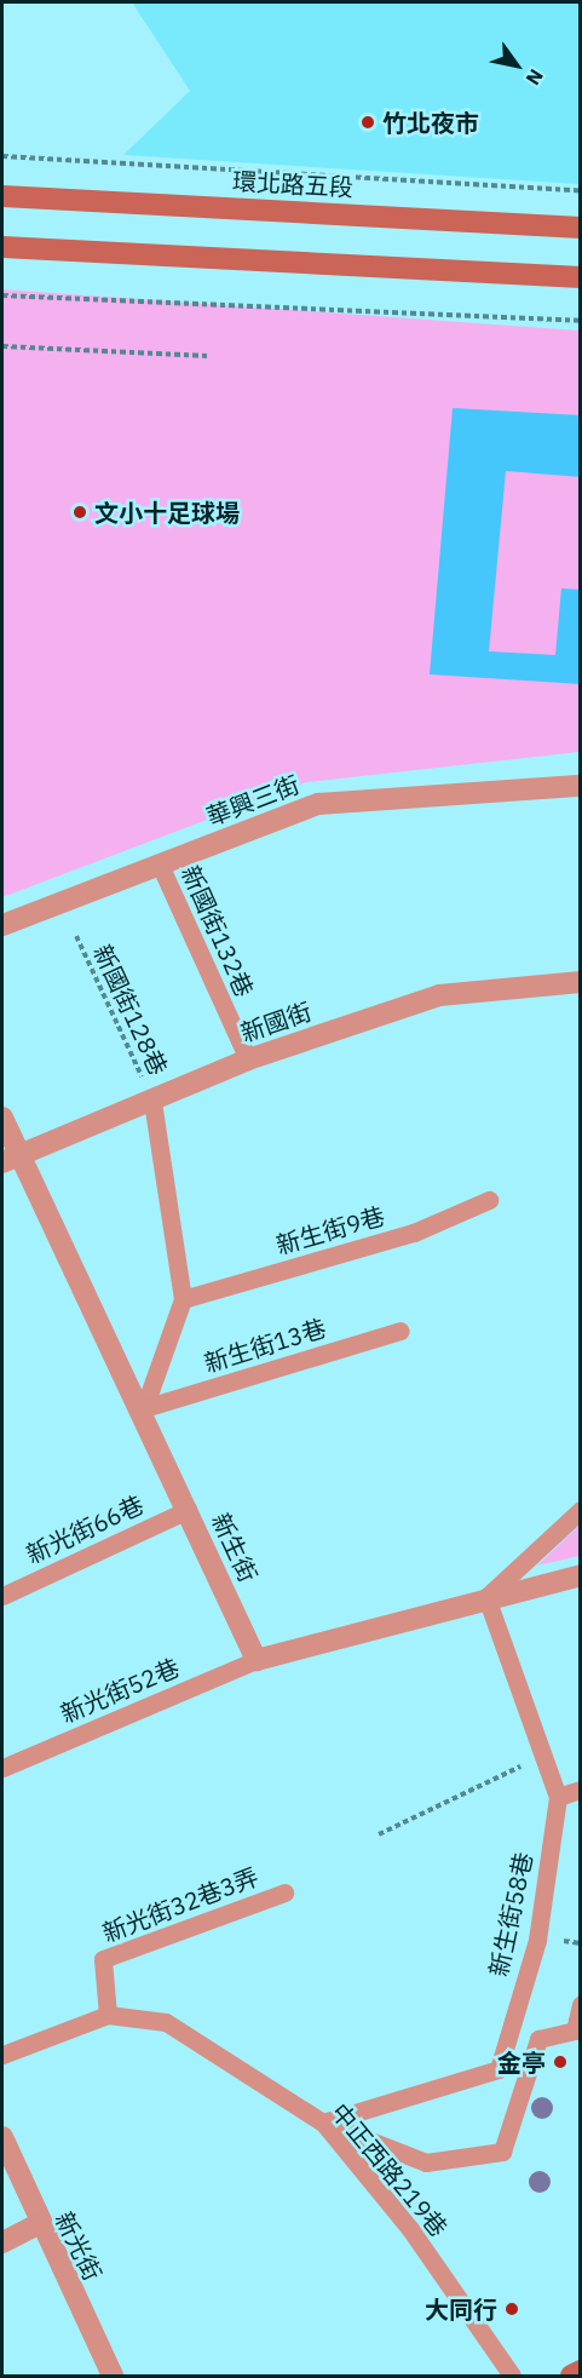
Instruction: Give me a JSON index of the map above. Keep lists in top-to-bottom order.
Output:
{
  "streets": {
    "street": [
      "環北路五段",
      "華興三街",
      "新國街",
      "新生街",
      "新光街"
    ],
    "lane": [
      "新國街132巷",
      "新生街9巷",
      "新生街13巷",
      "新光街66巷",
      "新光街52巷",
      "新光街32巷3弄",
      "新生街58巷",
      "中正西路219巷"
    ],
    "path": ["新國街128巷"]
  },
  "crossings": [
    ["華興三街", "新國街132巷"],
    ["新國街132巷", "新國街"],
    ["新國街128巷", "新國街"],
    ["新國街", "新生街"],
    ["新生街13巷", "新生街"],
    ["新光街66巷", "新生街"],
    ["新生街", "新光街52巷"],
    ["新光街32巷3弄", "中正西路219巷"],
    ["新生街58巷", "中正西路219巷"]
  ],
  "places": [
    "竹北夜市",
    "文小十足球場",
    "金亭",
    "大同行"
  ],
  "north": "bottom right"
}
